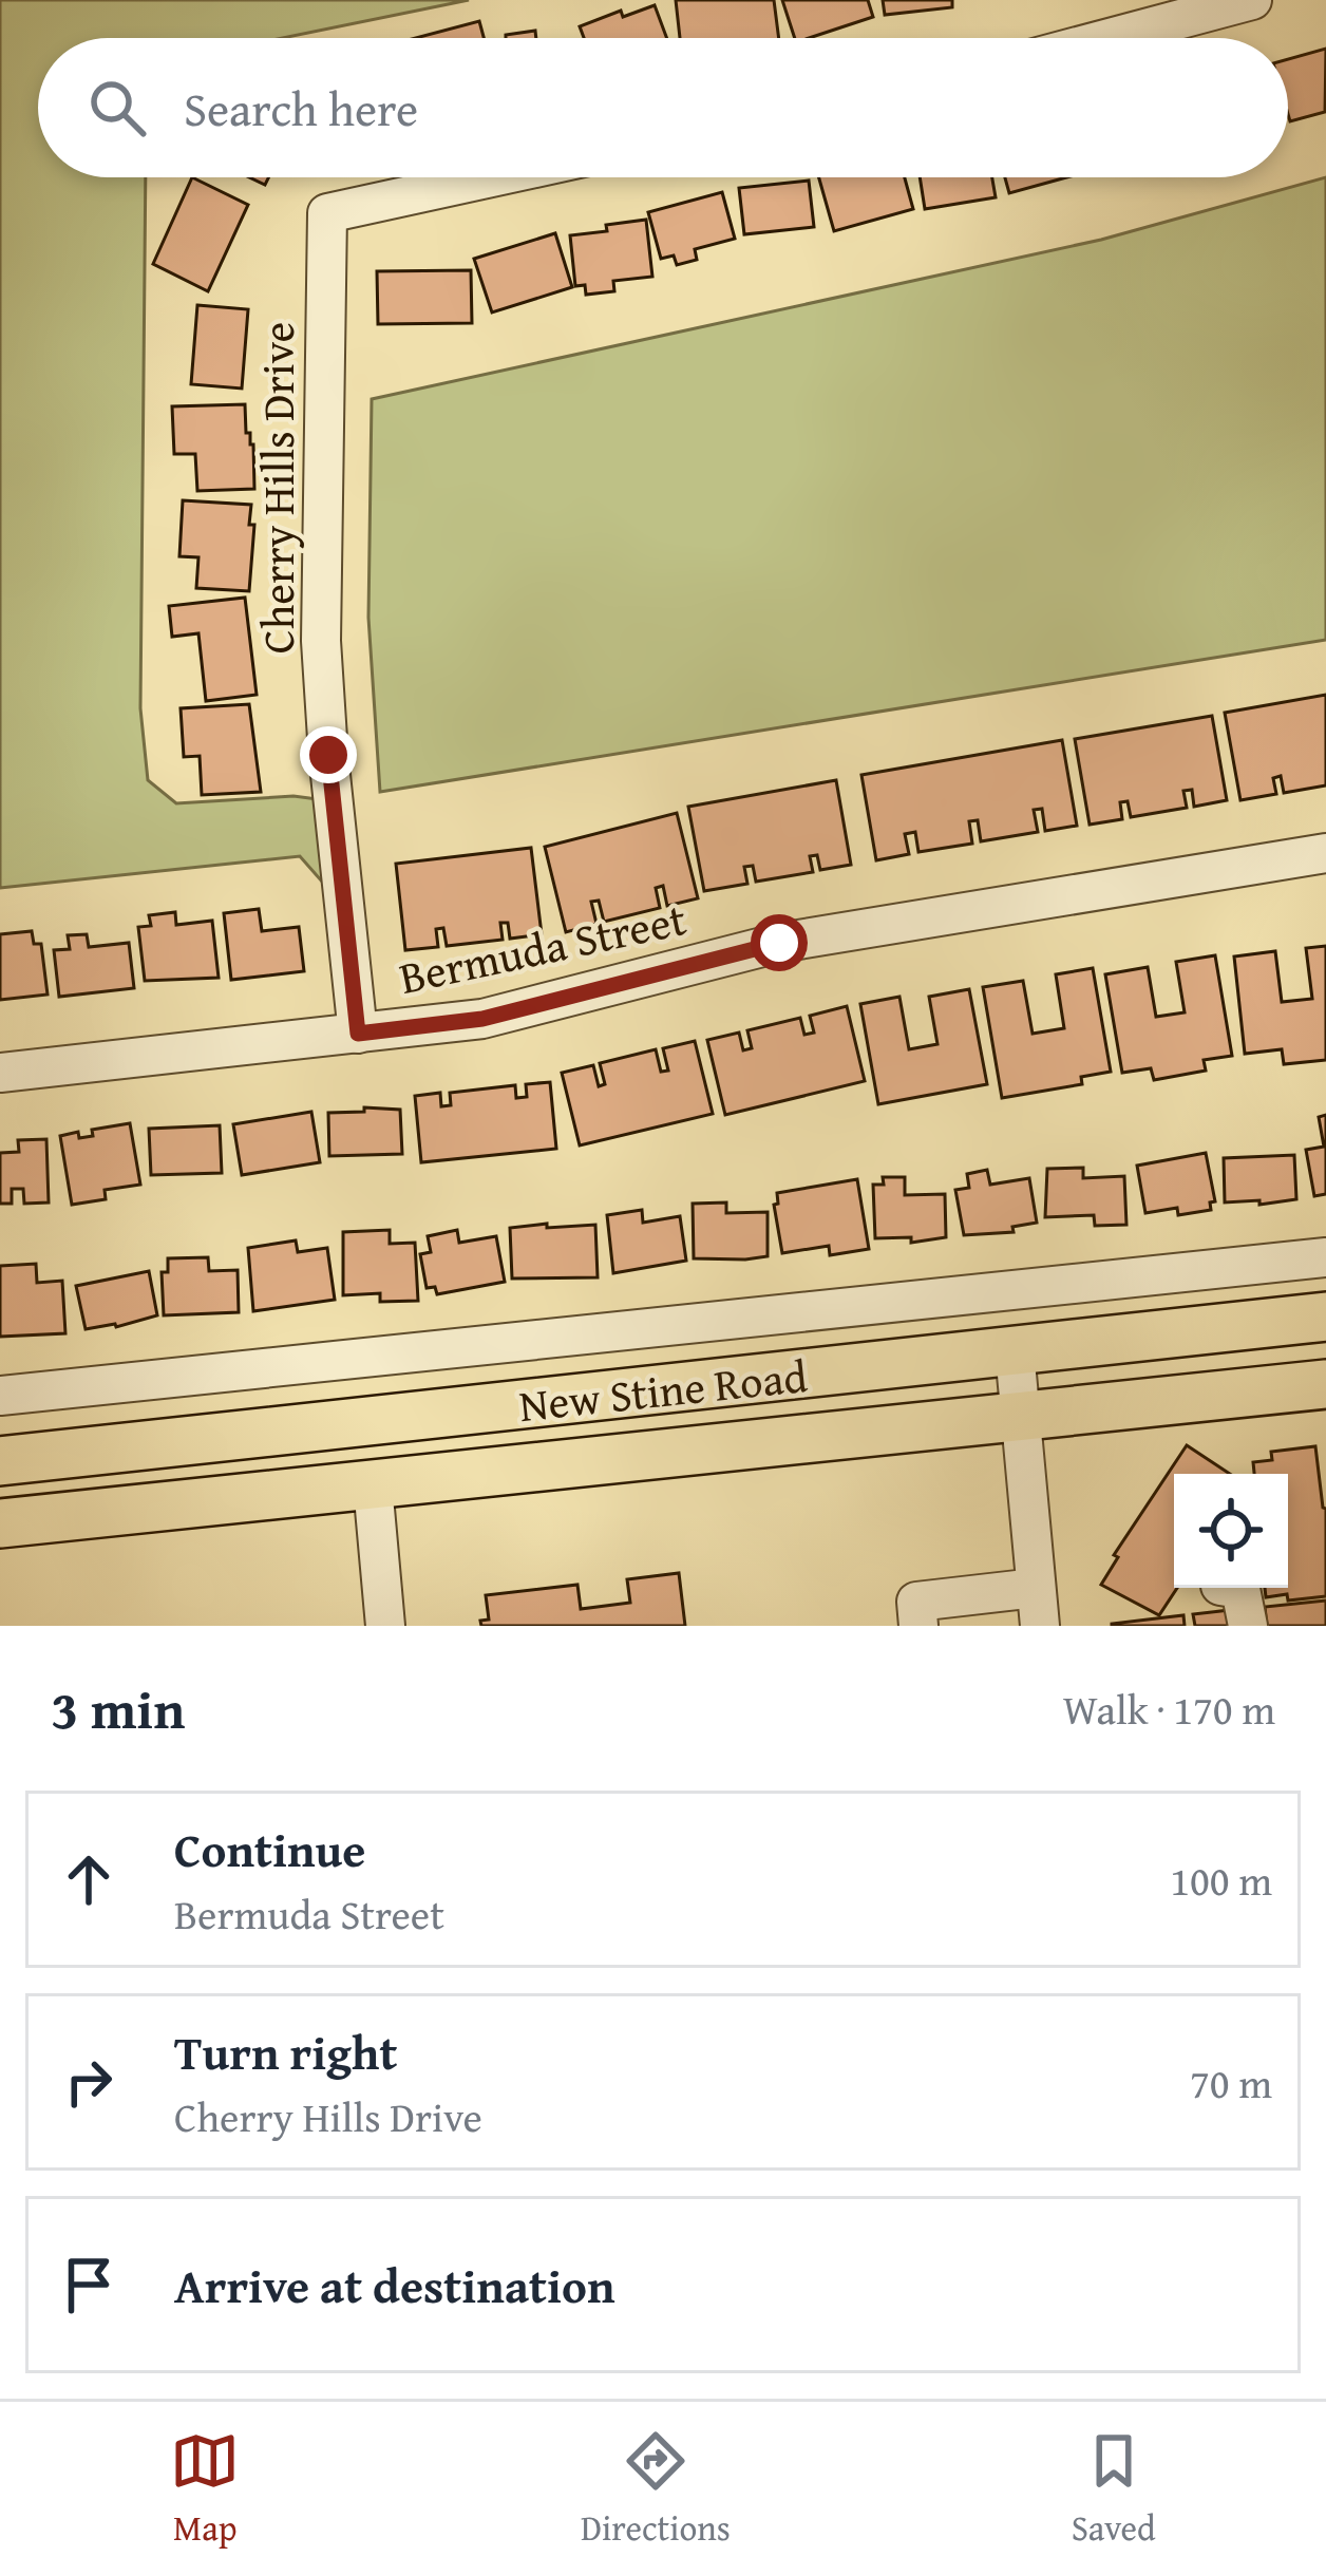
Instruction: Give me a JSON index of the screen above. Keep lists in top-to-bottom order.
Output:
{
  "streets": {
    "main road": ["New Stine Road"],
    "street": ["Cherry Hills Drive", "Bermuda Street"]
  },
  "crossings": [
    ["Cherry Hills Drive", "Bermuda Street"]
  ],
  "page": {
    "search": "Search here",
    "heading": ["3 min", "Walk · 170 m"],
    "list": [
      ["Continue", "Bermuda Street", "100 m"],
      ["Turn right", "Cherry Hills Drive", "70 m"],
      "Arrive at destination"
    ],
    "nav": ["Map", "Directions", "Saved"]
  }
}
